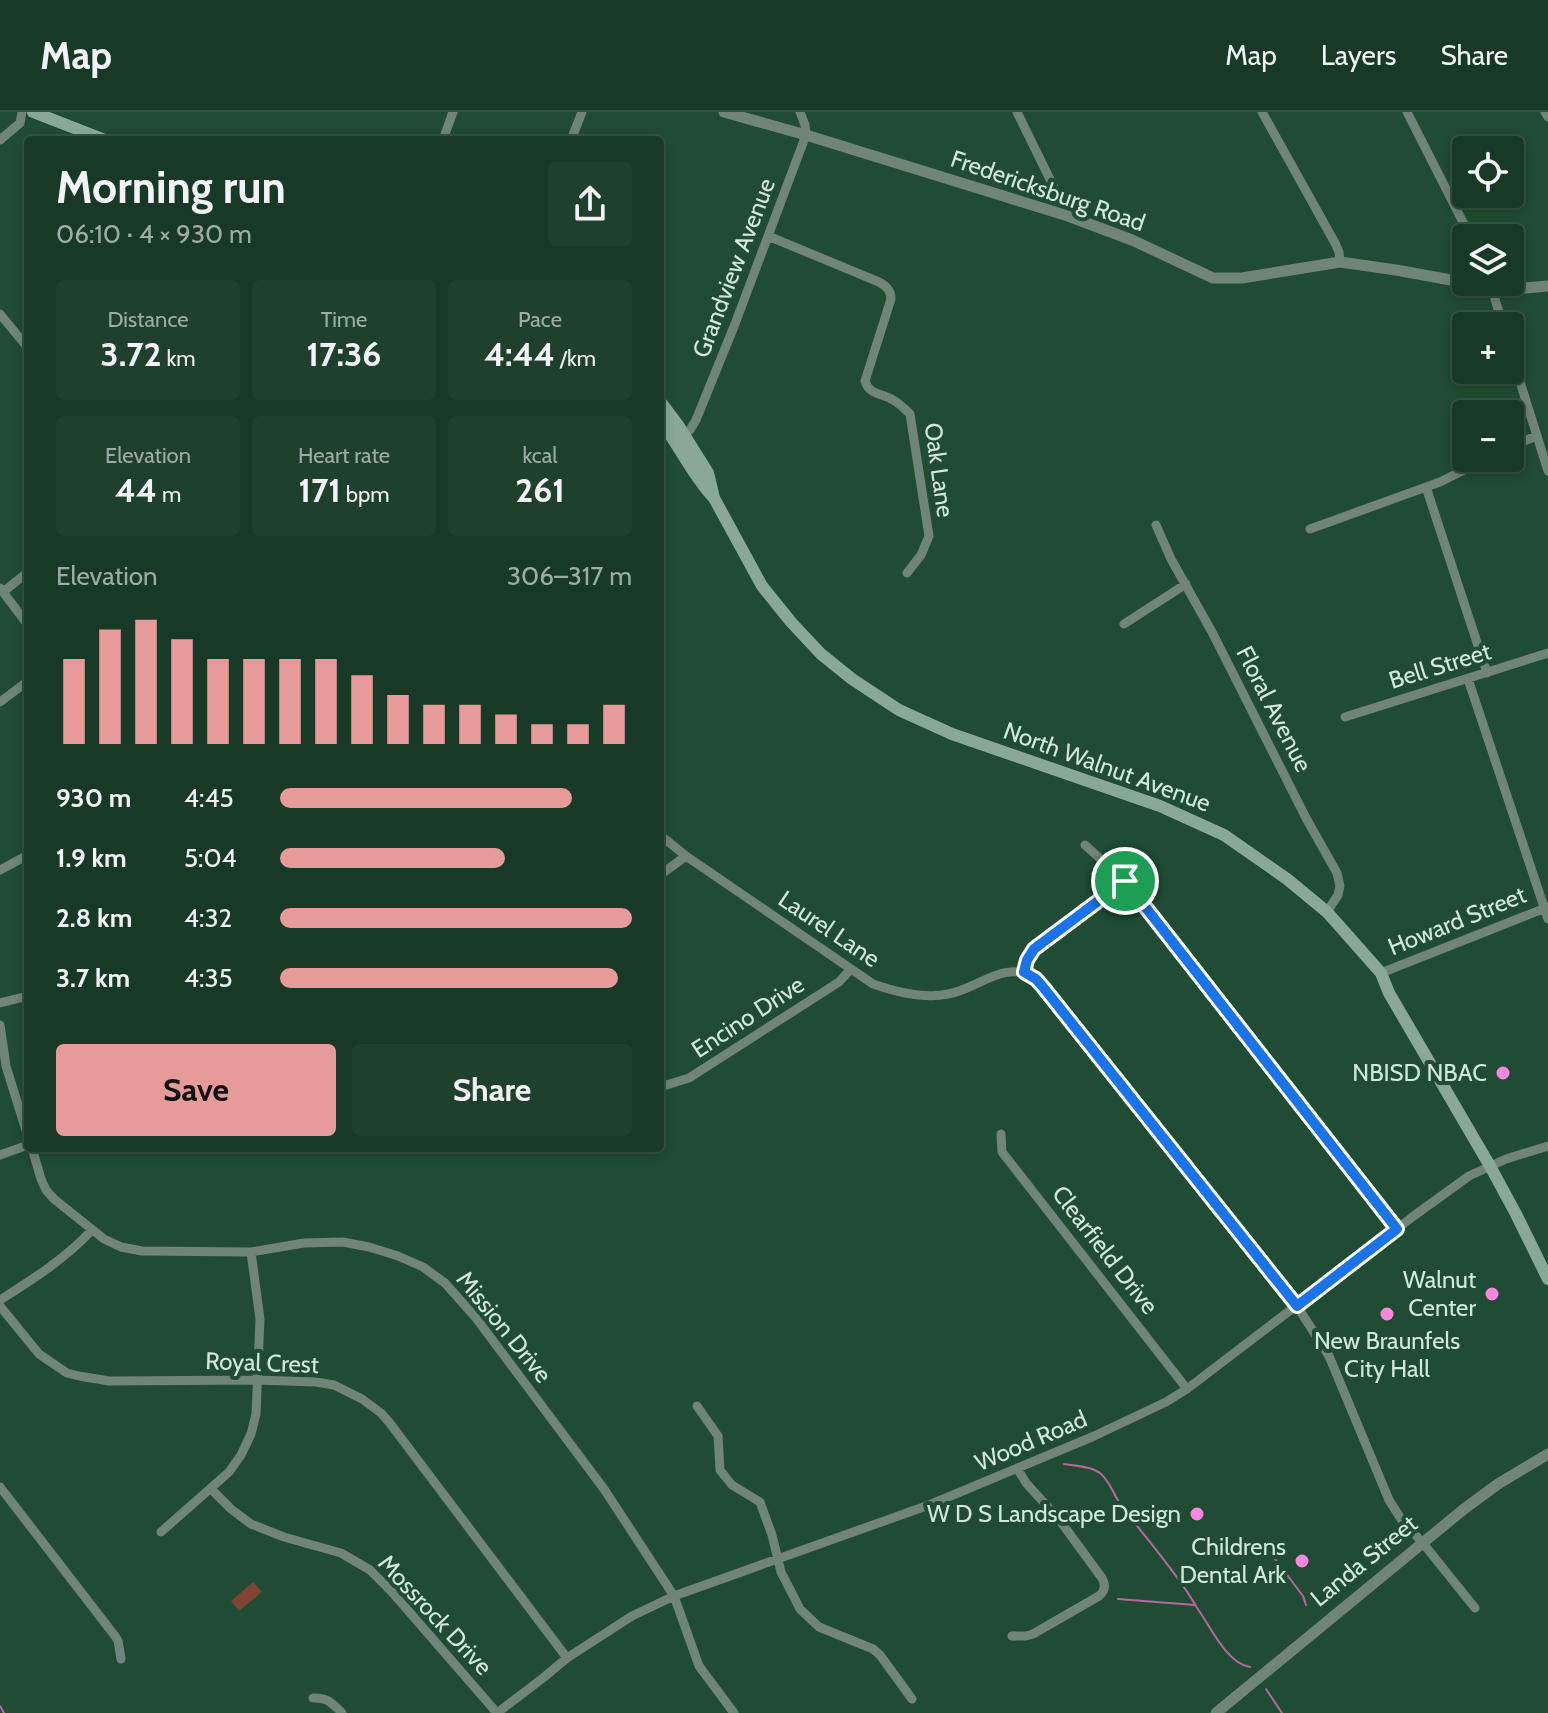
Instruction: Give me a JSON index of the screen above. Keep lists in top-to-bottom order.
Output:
{
  "streets": {
    "main road": ["North Walnut Avenue"],
    "street": [
      "Fredericksburg Road",
      "Grandview Avenue",
      "Oak Lane",
      "Bell Street",
      "Floral Avenue",
      "Howard Street",
      "Laurel Lane",
      "Encino Drive",
      "Clearfield Drive",
      "Mission Drive",
      "Royal Crest",
      "Wood Road",
      "Landa Street",
      "Mossrock Drive"
    ]
  },
  "crossings": [
    ["Fredericksburg Road", "Grandview Avenue"],
    ["Grandview Avenue", "Oak Lane"],
    ["Grandview Avenue", "North Walnut Avenue"],
    ["Floral Avenue", "North Walnut Avenue"],
    ["North Walnut Avenue", "Howard Street"],
    ["North Walnut Avenue", "Wood Road"],
    ["Laurel Lane", "Encino Drive"],
    ["Clearfield Drive", "Wood Road"],
    ["Mission Drive", "Wood Road"],
    ["Royal Crest", "Wood Road"],
    ["Wood Road", "Mossrock Drive"]
  ],
  "places": [
    "NBISD NBAC",
    "Walnut Center",
    "New Braunfels City Hall",
    "W D S Landscape Design",
    "Childrens Dental Ark"
  ],
  "page": {
    "header": "Map",
    "nav": ["Map", "Layers", "Share"],
    "map_buttons": ["+", "−"],
    "heading": ["Morning run", "06:10 · 4 × 930 m"],
    "stats": [
      ["Distance", "3.72 km"],
      ["Time", "17:36"],
      ["Pace", "4:44 /km"],
      ["Elevation", "44 m"],
      ["Heart rate", "171 bpm"],
      ["kcal", "261"]
    ],
    "chart": ["Elevation", "306–317 m"],
    "list": [
      {
        "name": "930 m",
        "note": "4:45"
      },
      {
        "name": "1.9 km",
        "note": "5:04"
      },
      {
        "name": "2.8 km",
        "note": "4:32"
      },
      {
        "name": "3.7 km",
        "note": "4:35"
      }
    ],
    "buttons": ["Save", "Share"]
  }
}
